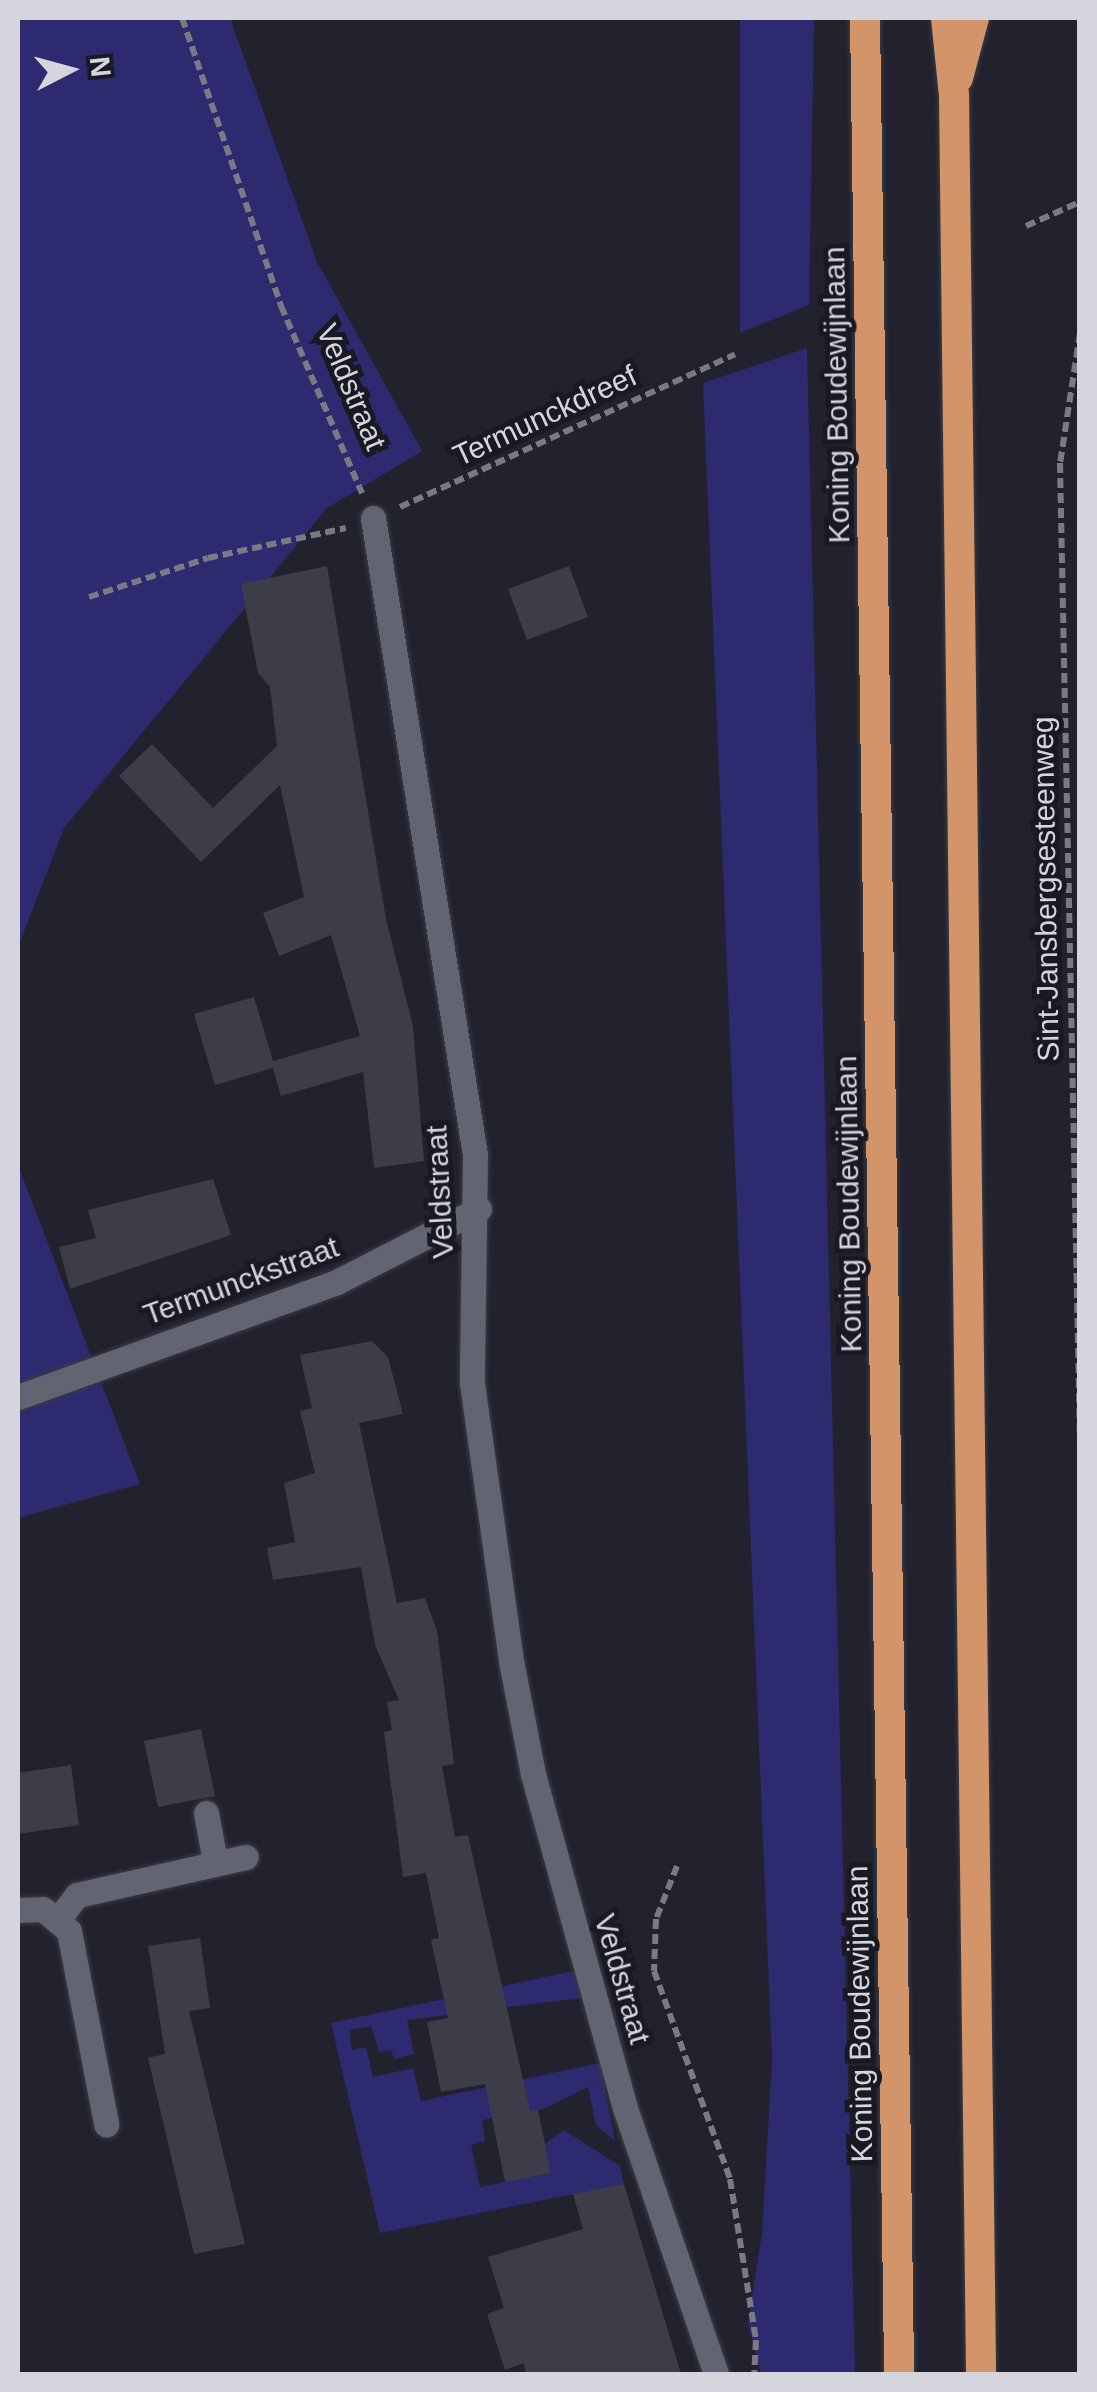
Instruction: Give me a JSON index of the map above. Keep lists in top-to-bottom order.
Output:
{
  "streets": {
    "highway": ["Koning Boudewijnlaan"],
    "street": ["Veldstraat", "Termunckstraat"],
    "path": ["Termunckdreef", "Sint-Jansbergsesteenweg"]
  },
  "crossings": [
    ["Veldstraat", "Termunckdreef"],
    ["Veldstraat", "Termunckstraat"]
  ],
  "north": "right"
}
